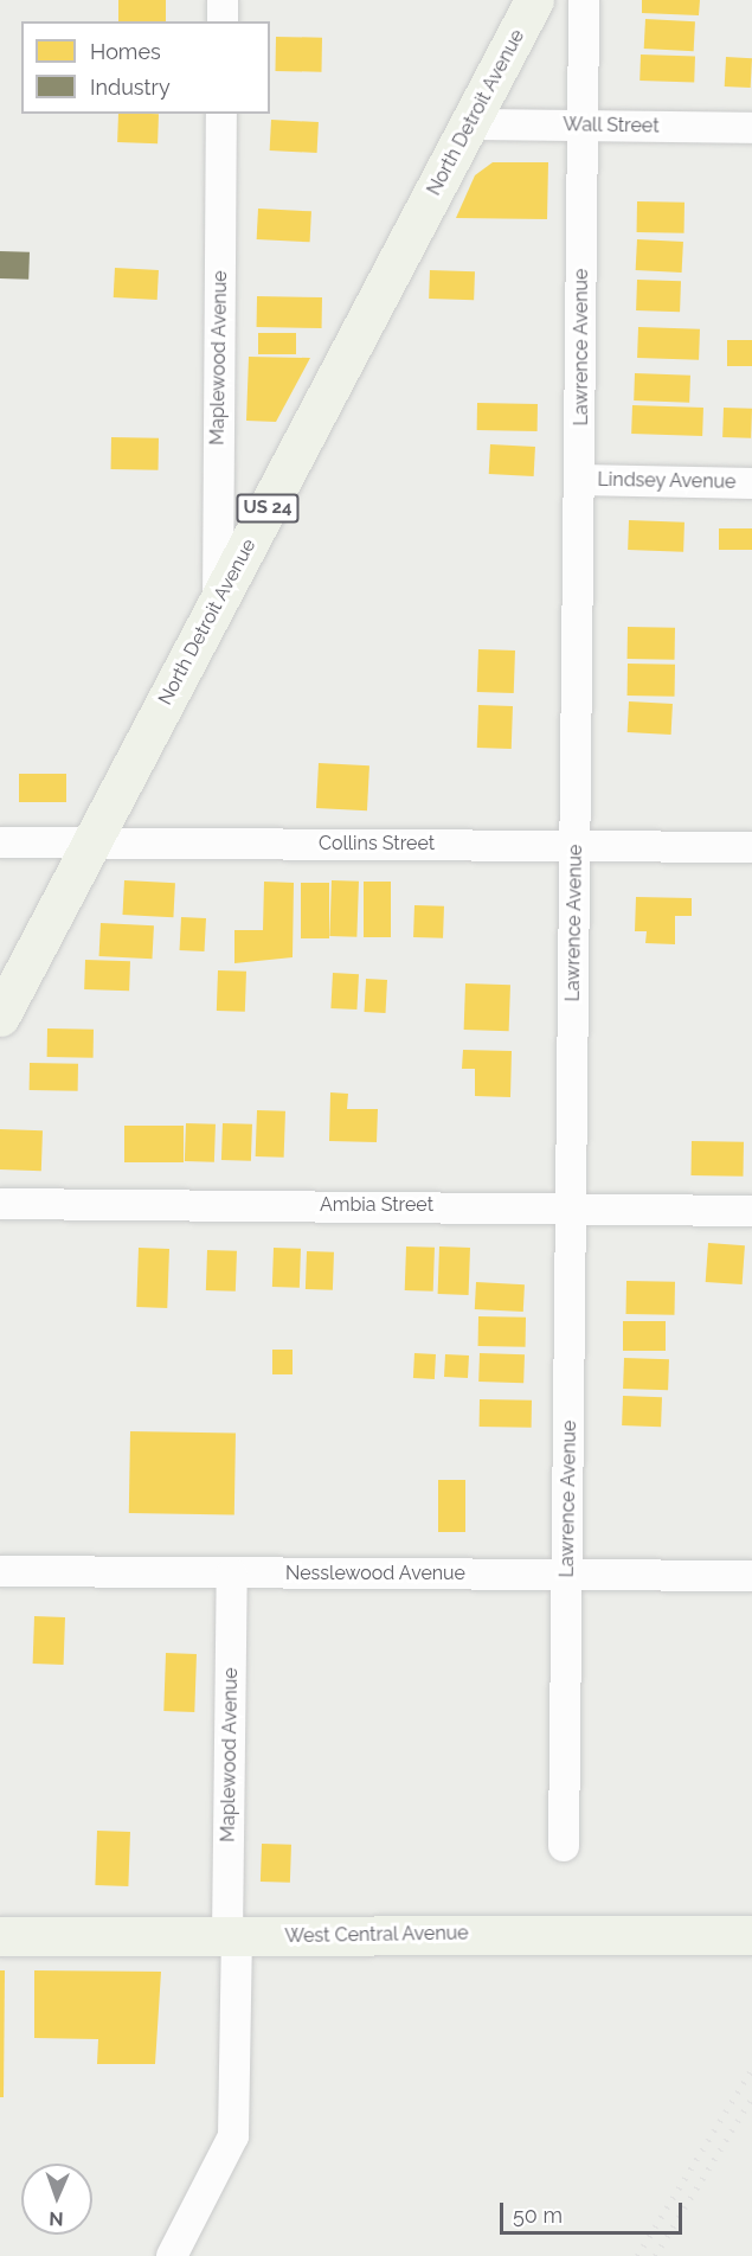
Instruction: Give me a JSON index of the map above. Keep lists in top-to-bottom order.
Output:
{
  "streets": {
    "main road": ["North Detroit Avenue", "US 24", "West Central Avenue"],
    "street": [
      "Wall Street",
      "Lawrence Avenue",
      "Maplewood Avenue",
      "Lindsey Avenue",
      "Collins Street",
      "Ambia Street",
      "Nesslewood Avenue"
    ]
  },
  "crossings": [
    ["North Detroit Avenue", "Wall Street"],
    ["North Detroit Avenue", "Maplewood Avenue"],
    ["North Detroit Avenue", "Collins Street"],
    ["Wall Street", "Lawrence Avenue"],
    ["Lawrence Avenue", "Lindsey Avenue"],
    ["Lawrence Avenue", "Collins Street"],
    ["Lawrence Avenue", "Ambia Street"],
    ["Lawrence Avenue", "Nesslewood Avenue"],
    ["Maplewood Avenue", "Nesslewood Avenue"],
    ["Maplewood Avenue", "West Central Avenue"]
  ],
  "legend": ["Homes", "Industry"],
  "scale_bar": "50 m",
  "north": "bottom"
}
